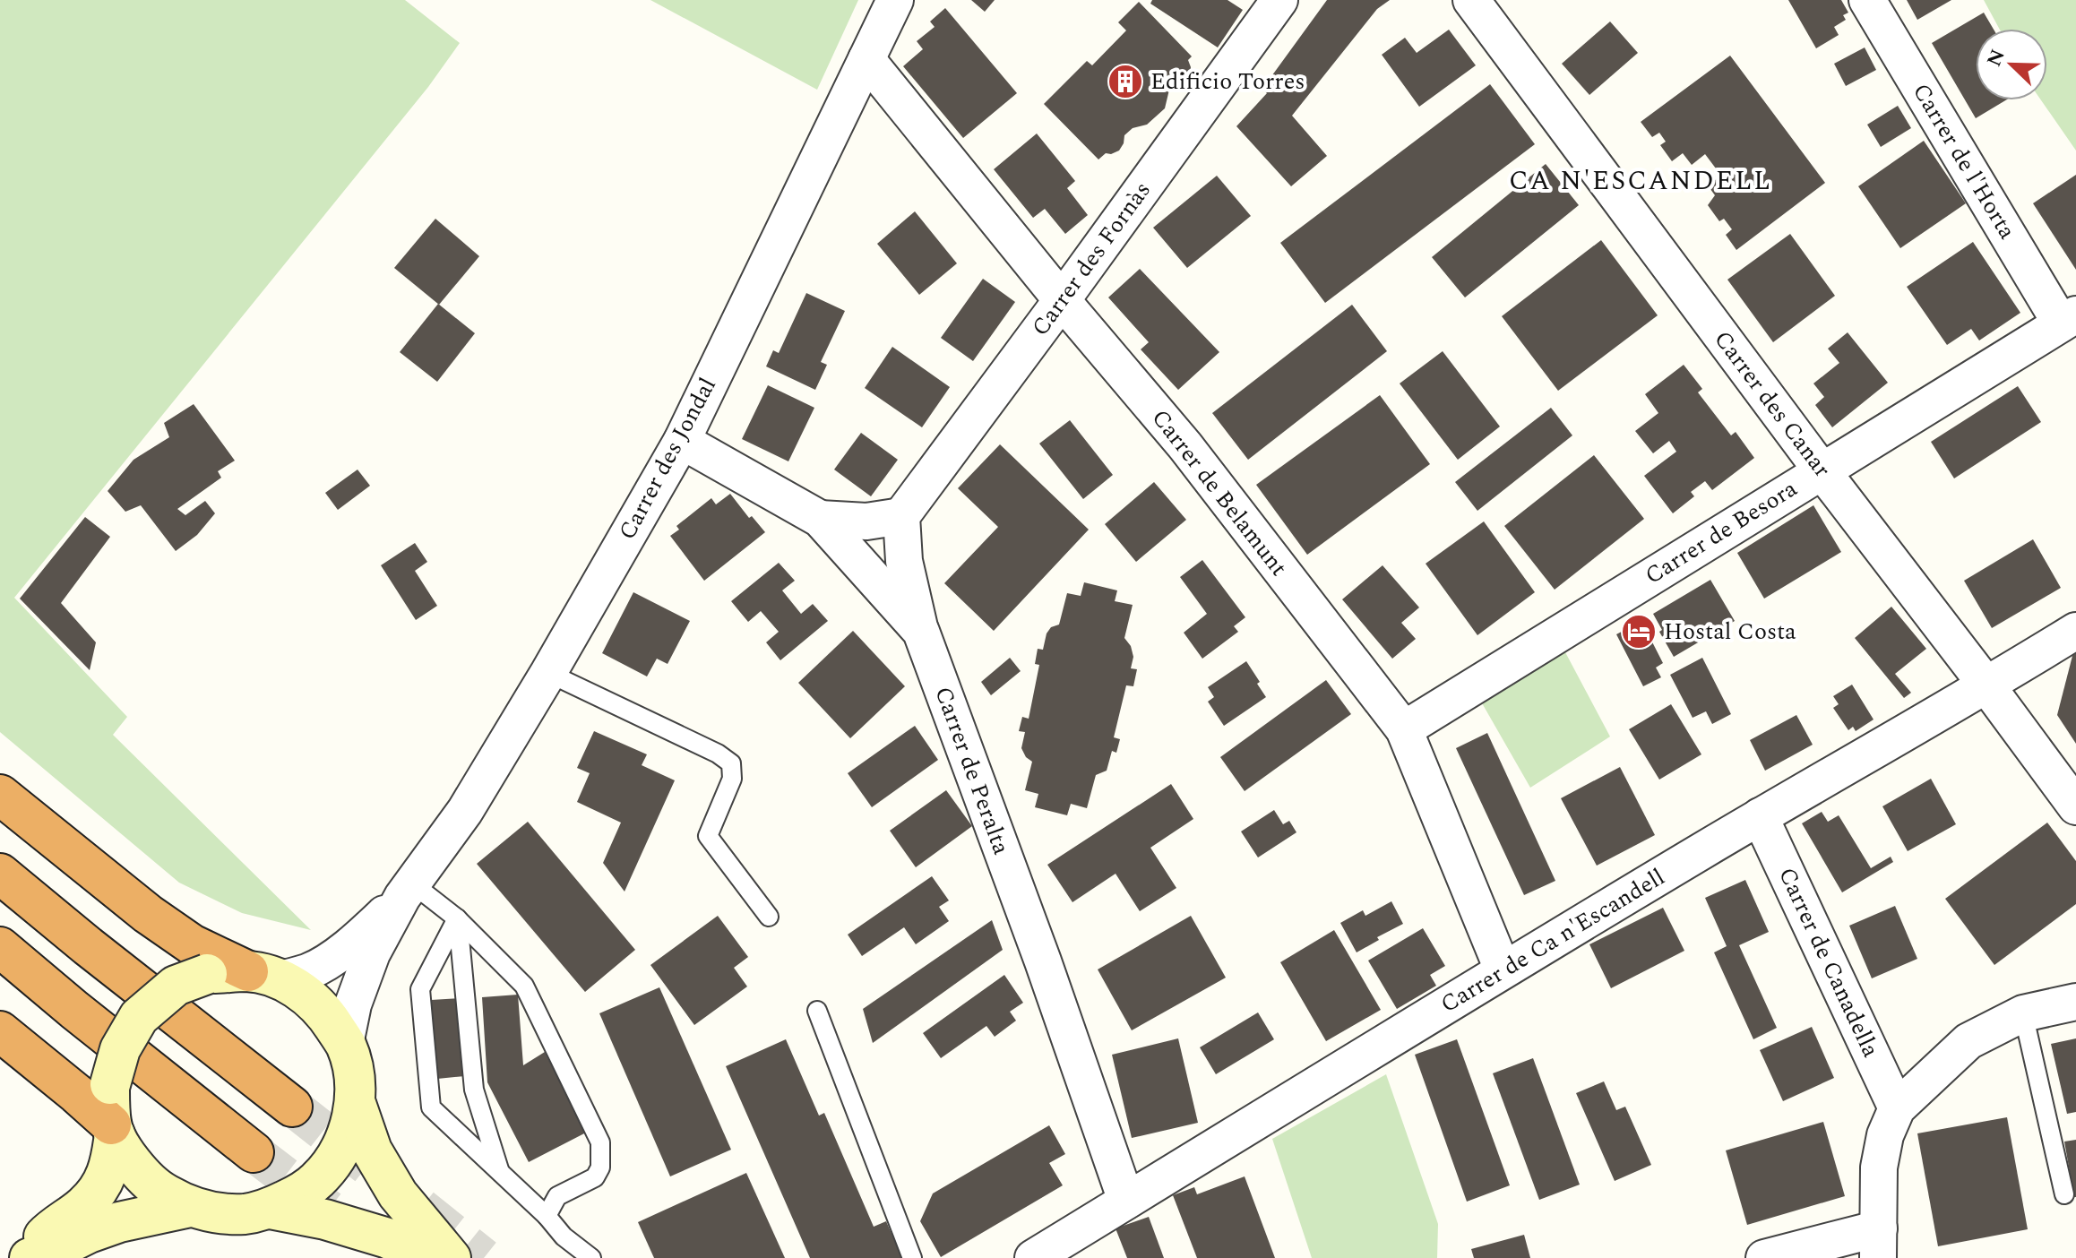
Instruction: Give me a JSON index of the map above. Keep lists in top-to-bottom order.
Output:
{
  "streets": {
    "street": [
      "Carrer de l'Horta",
      "Carrer des Fornàs",
      "Carrer des Canar",
      "Carrer des Jondal",
      "Carrer de Belamunt",
      "Carrer de Besora",
      "Carrer de Peralta",
      "Carrer de Ca n'Escandell",
      "Carrer de Canadella"
    ]
  },
  "crossings": [
    ["Carrer de l'Horta", "Carrer de Besora"],
    ["Carrer des Fornàs", "Carrer de Belamunt"],
    ["Carrer des Canar", "Carrer de Besora"],
    ["Carrer des Canar", "Carrer de Ca n'Escandell"],
    ["Carrer des Jondal", "Carrer de Belamunt"],
    ["Carrer des Jondal", "Carrer de Peralta"],
    ["Carrer de Belamunt", "Carrer de Besora"],
    ["Carrer de Belamunt", "Carrer de Ca n'Escandell"],
    ["Carrer de Peralta", "Carrer de Ca n'Escandell"],
    ["Carrer de Ca n'Escandell", "Carrer de Canadella"]
  ],
  "districts": ["CA N'ESCANDELL"],
  "places": {
    "building": ["Edificio Torres"],
    "hotel": ["Hostal Costa"]
  },
  "north": "top left"
}
